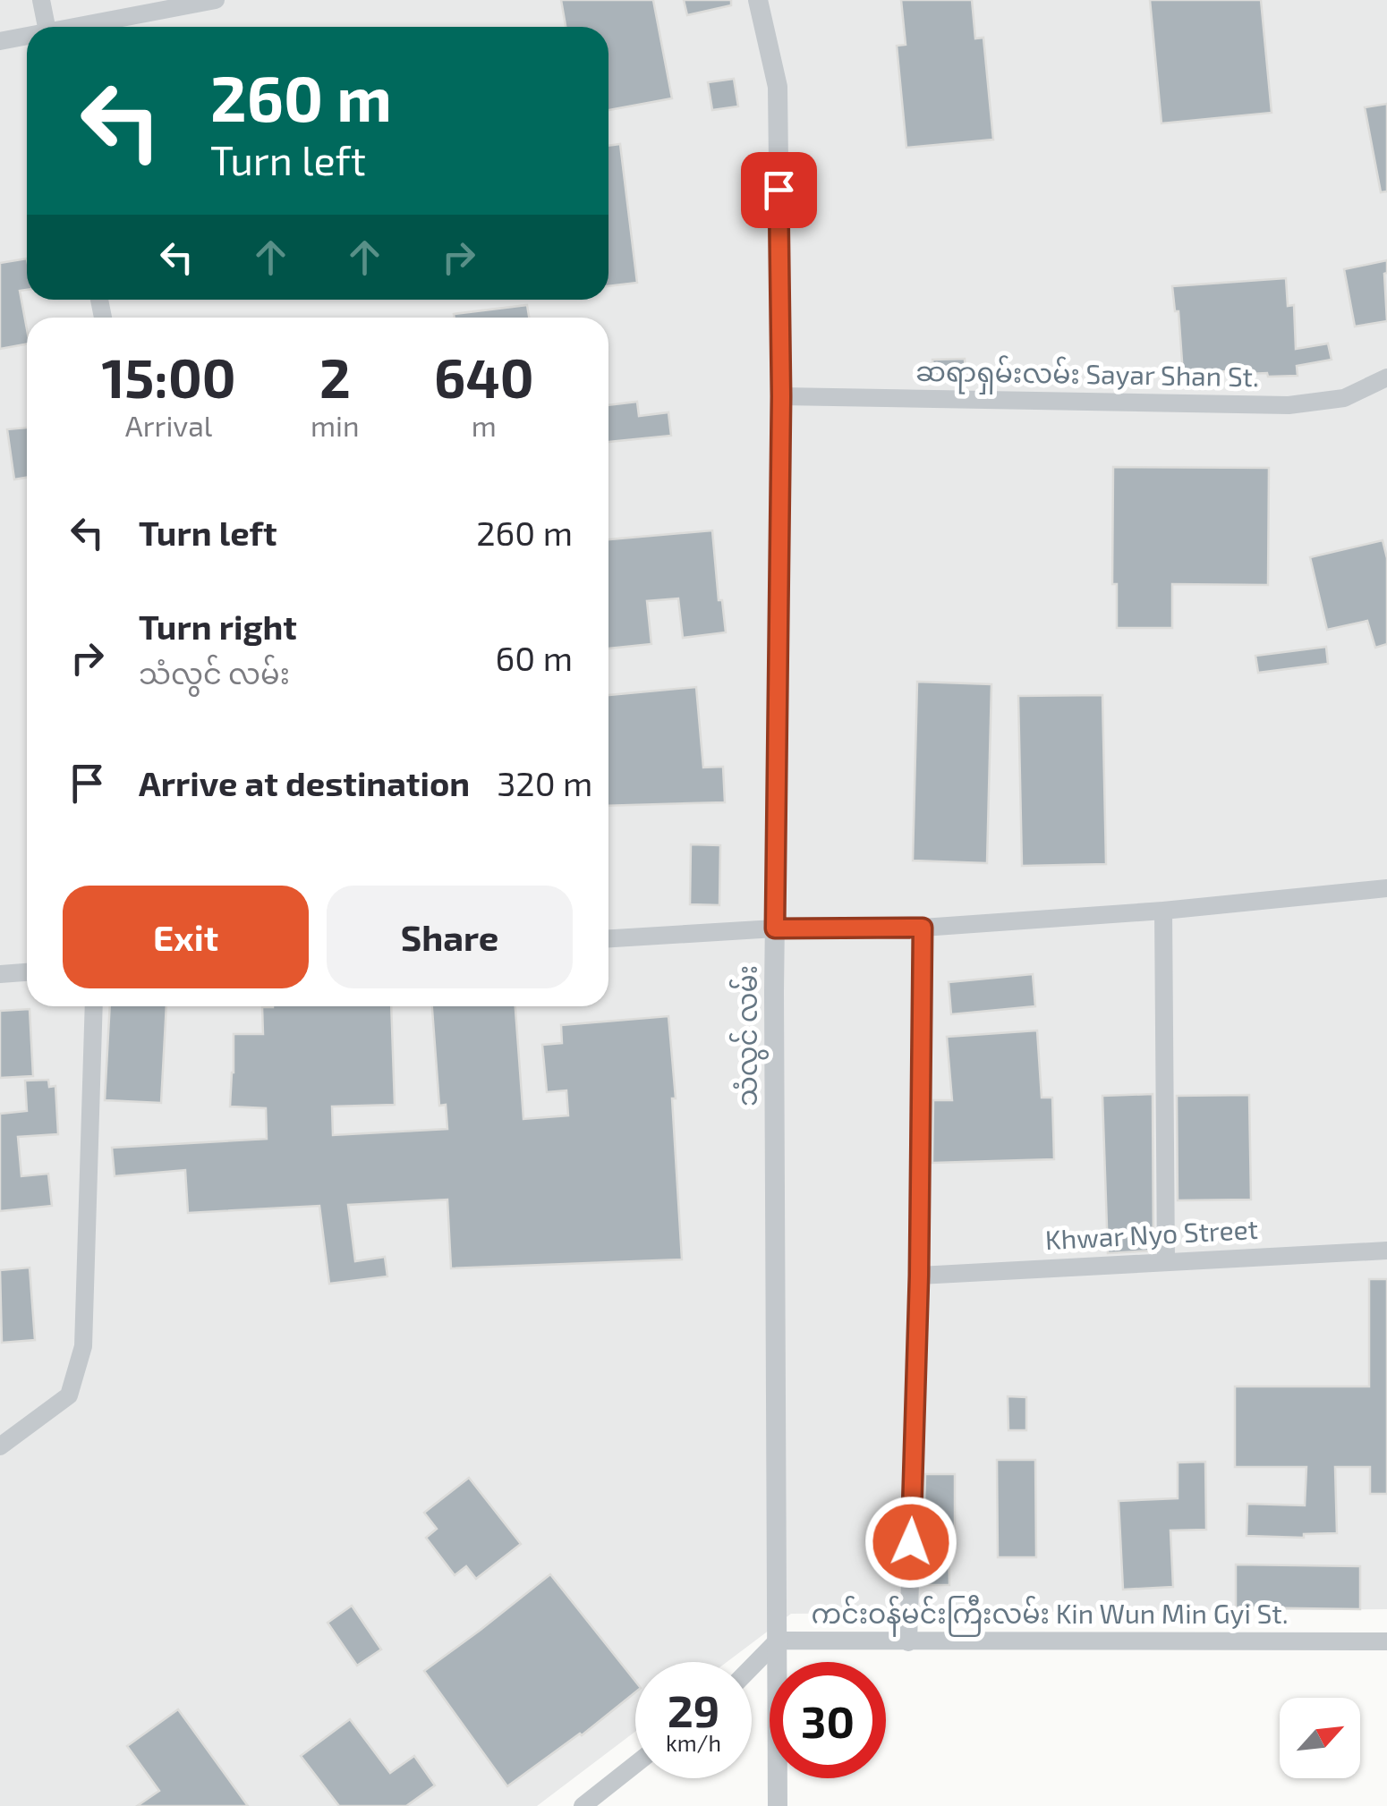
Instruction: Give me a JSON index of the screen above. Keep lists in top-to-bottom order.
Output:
{
  "streets": {
    "street": [
      "ဆရာရှမ်းလမ်း Sayar Shan St.",
      "သံလွင် လမ်း",
      "Khwar Nyo Street",
      "ကင်းဝန်မင်းကြီးလမ်း Kin Wun Min Gyi St."
    ]
  },
  "crossings": [
    ["ဆရာရှမ်းလမ်း Sayar Shan St.", "သံလွင် လမ်း"],
    ["သံလွင် လမ်း", "ကင်းဝန်မင်းကြီးလမ်း Kin Wun Min Gyi St."]
  ],
  "north": "top right",
  "page": {
    "turn": ["260 m", "Turn left"],
    "eta": [
      "15:00",
      "Arrival",
      "2",
      "min",
      "640",
      "m"
    ],
    "list": [
      {
        "name": "Turn left",
        "value": "260 m"
      },
      {
        "name": "Turn right",
        "note": "သံလွင် လမ်း",
        "value": "60 m"
      },
      {
        "name": "Arrive at destination",
        "value": "320 m"
      }
    ],
    "buttons": ["Exit", "Share"],
    "speed": "29 km/h",
    "limit": "30"
  }
}
